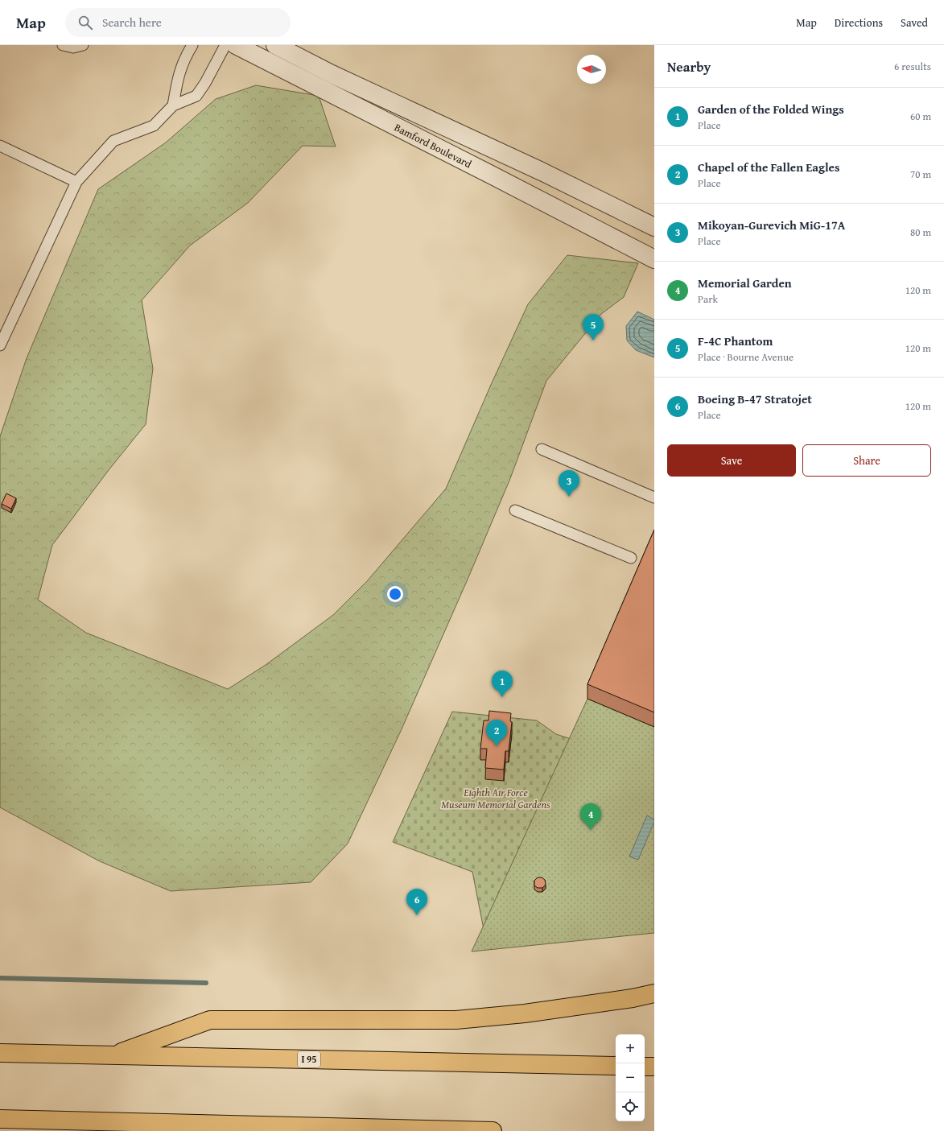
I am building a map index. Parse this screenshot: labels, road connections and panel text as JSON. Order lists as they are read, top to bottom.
{
  "streets": {
    "highway": ["I 95"],
    "street": ["Bamford Boulevard"]
  },
  "parks": ["Eighth Air Force Museum Memorial Gardens"],
  "north": "left",
  "page": {
    "header": "Map",
    "search": "Search here",
    "nav": ["Map", "Directions", "Saved"],
    "heading": ["Nearby", "6 results"],
    "list": [
      {
        "mark": "1",
        "name": "Garden of the Folded Wings",
        "note": "Place",
        "value": "60 m"
      },
      {
        "mark": "2",
        "name": "Chapel of the Fallen Eagles",
        "note": "Place",
        "value": "70 m"
      },
      {
        "mark": "3",
        "name": "Mikoyan-Gurevich MiG-17A",
        "note": "Place",
        "value": "80 m"
      },
      {
        "mark": "4",
        "name": "Memorial Garden",
        "note": "Park",
        "value": "120 m"
      },
      {
        "mark": "5",
        "name": "F-4C Phantom",
        "note": "Place · Bourne Avenue",
        "value": "120 m"
      },
      {
        "mark": "6",
        "name": "Boeing B-47 Stratojet",
        "note": "Place",
        "value": "120 m"
      }
    ],
    "pins": [
      "5",
      "3",
      "1",
      "2",
      "4",
      "6"
    ],
    "buttons": ["Save", "Share"],
    "map_buttons": ["+", "−"]
  }
}
